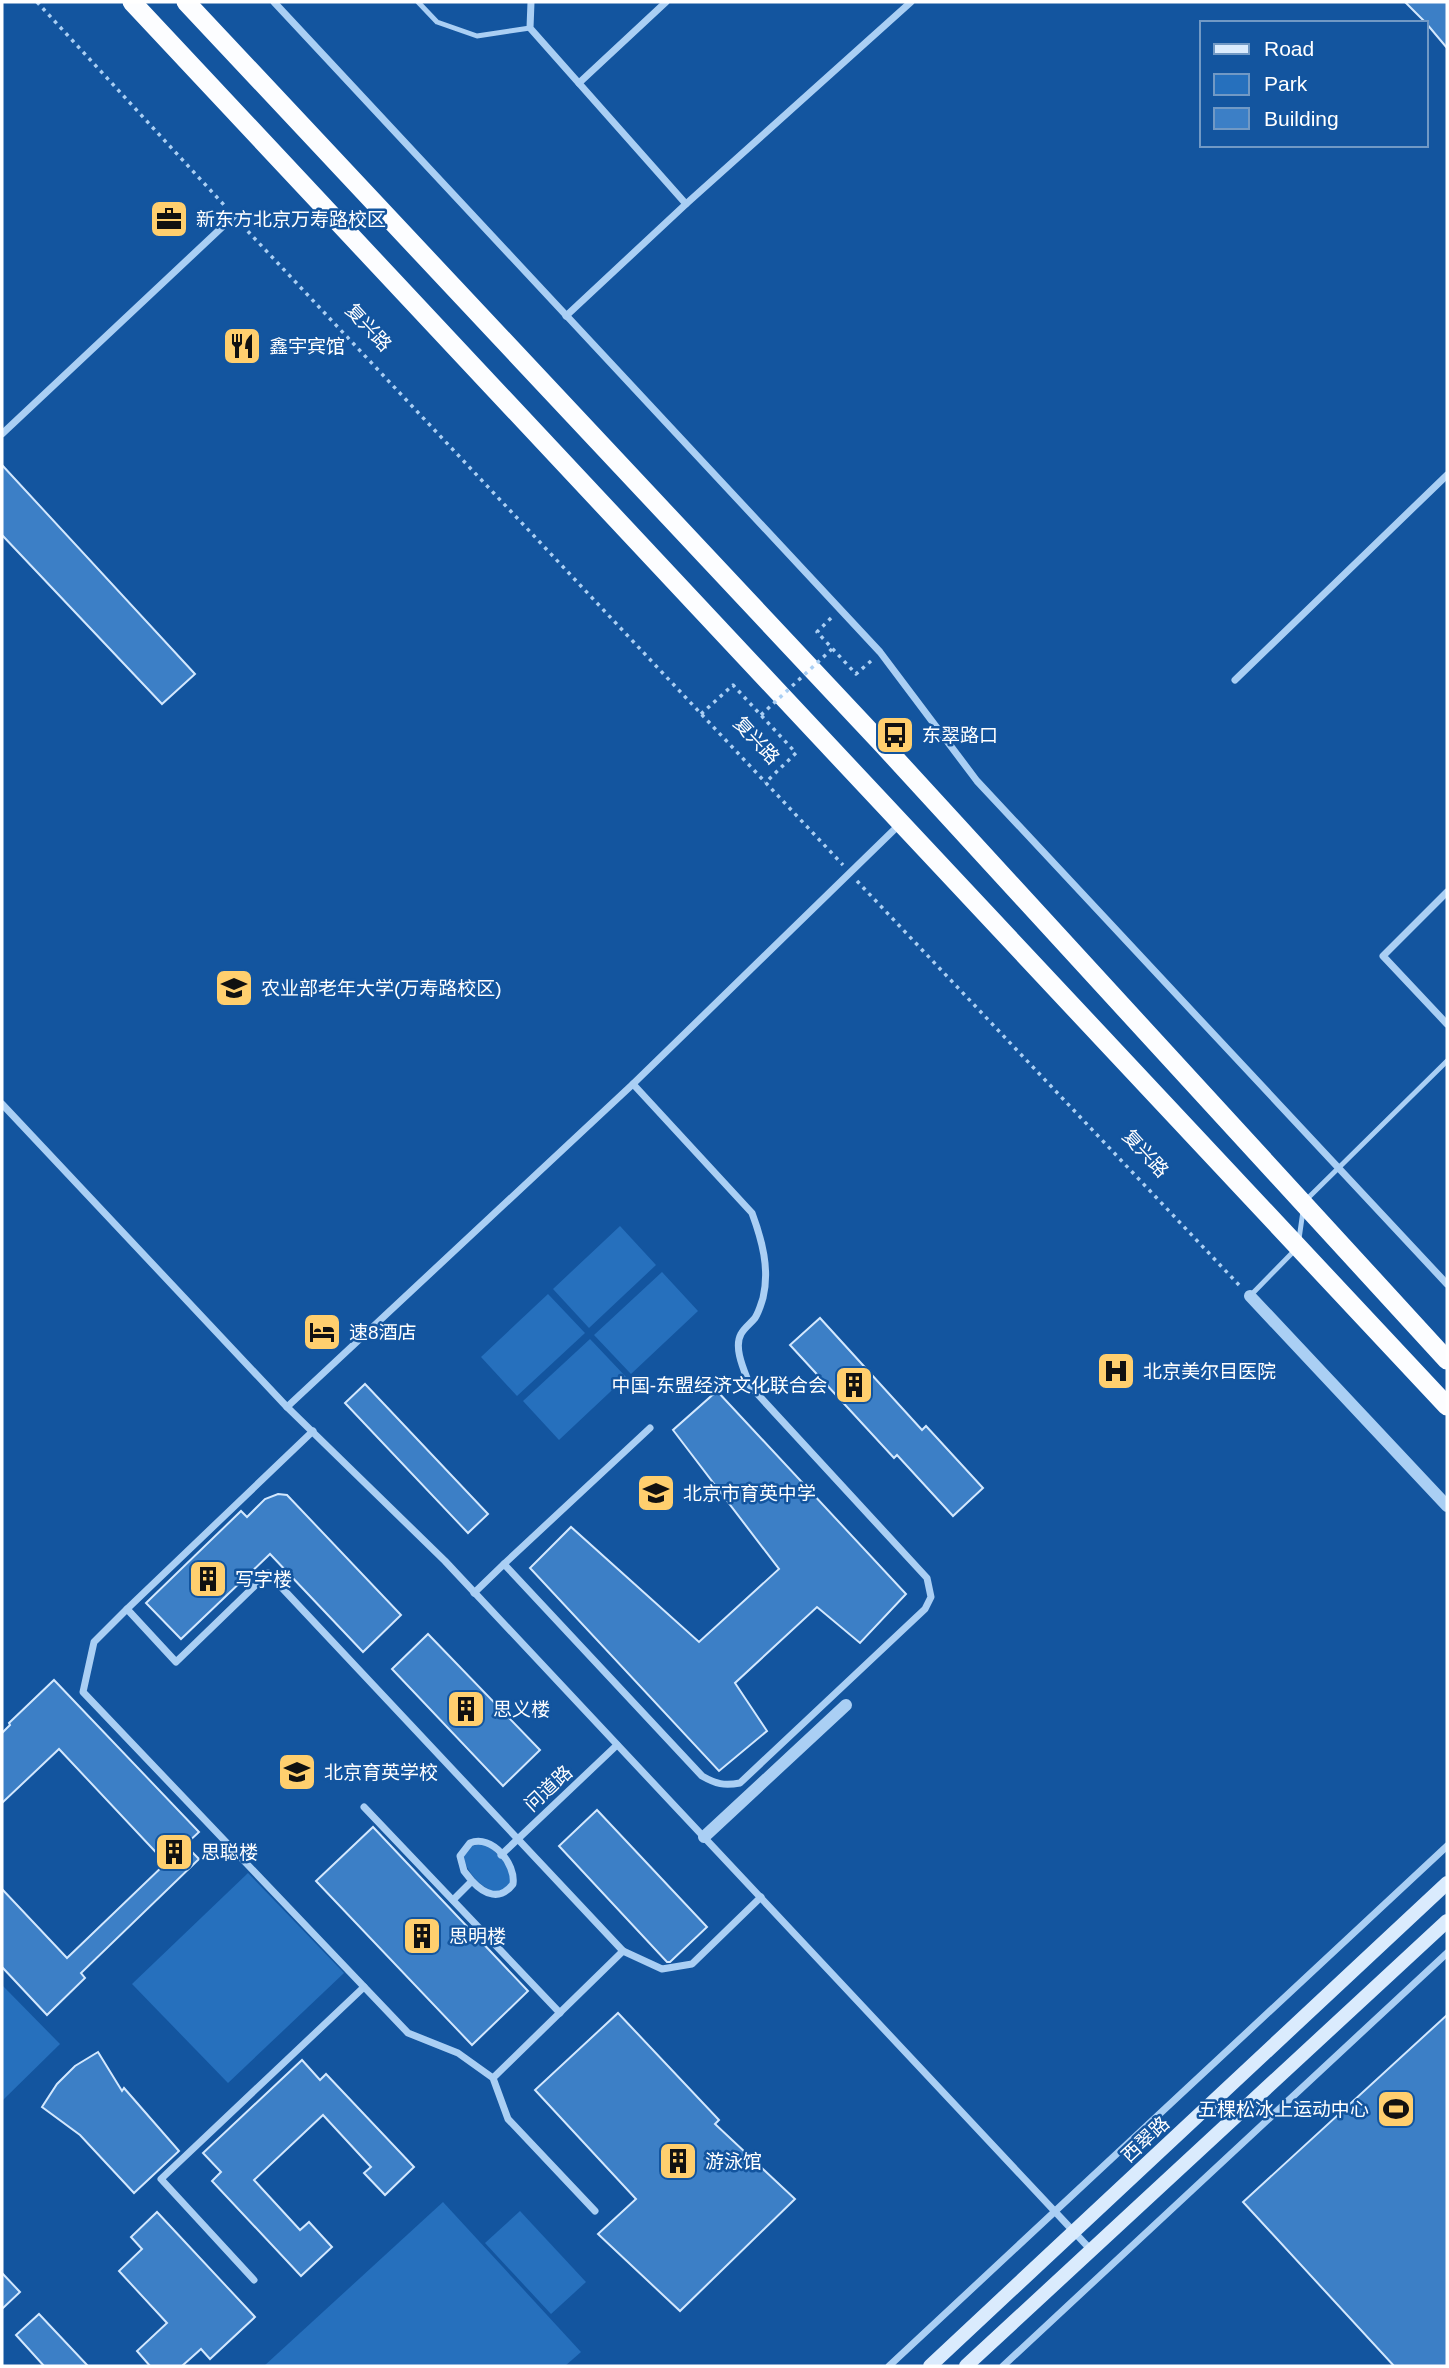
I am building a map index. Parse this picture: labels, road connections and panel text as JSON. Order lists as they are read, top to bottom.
{
  "streets": {
    "main road": ["西翠路"],
    "street": ["问道路"],
    "path": ["复兴路"]
  },
  "places": {
    "office": ["新东方北京万寿路校区"],
    "restaurant": ["鑫宇宾馆"],
    "bus stop": ["东翠路口"],
    "school or university": ["农业部老年大学(万寿路校区)", "北京市育英中学", "北京育英学校"],
    "hotel": ["速8酒店"],
    "hospital": ["北京美尔目医院"],
    "building": [
      "中国-东盟经济文化联合会",
      "写字楼",
      "思义楼",
      "思聪楼",
      "思明楼",
      "游泳馆"
    ],
    "sports": ["五棵松冰上运动中心"]
  },
  "legend": ["Road", "Park", "Building"]
}
